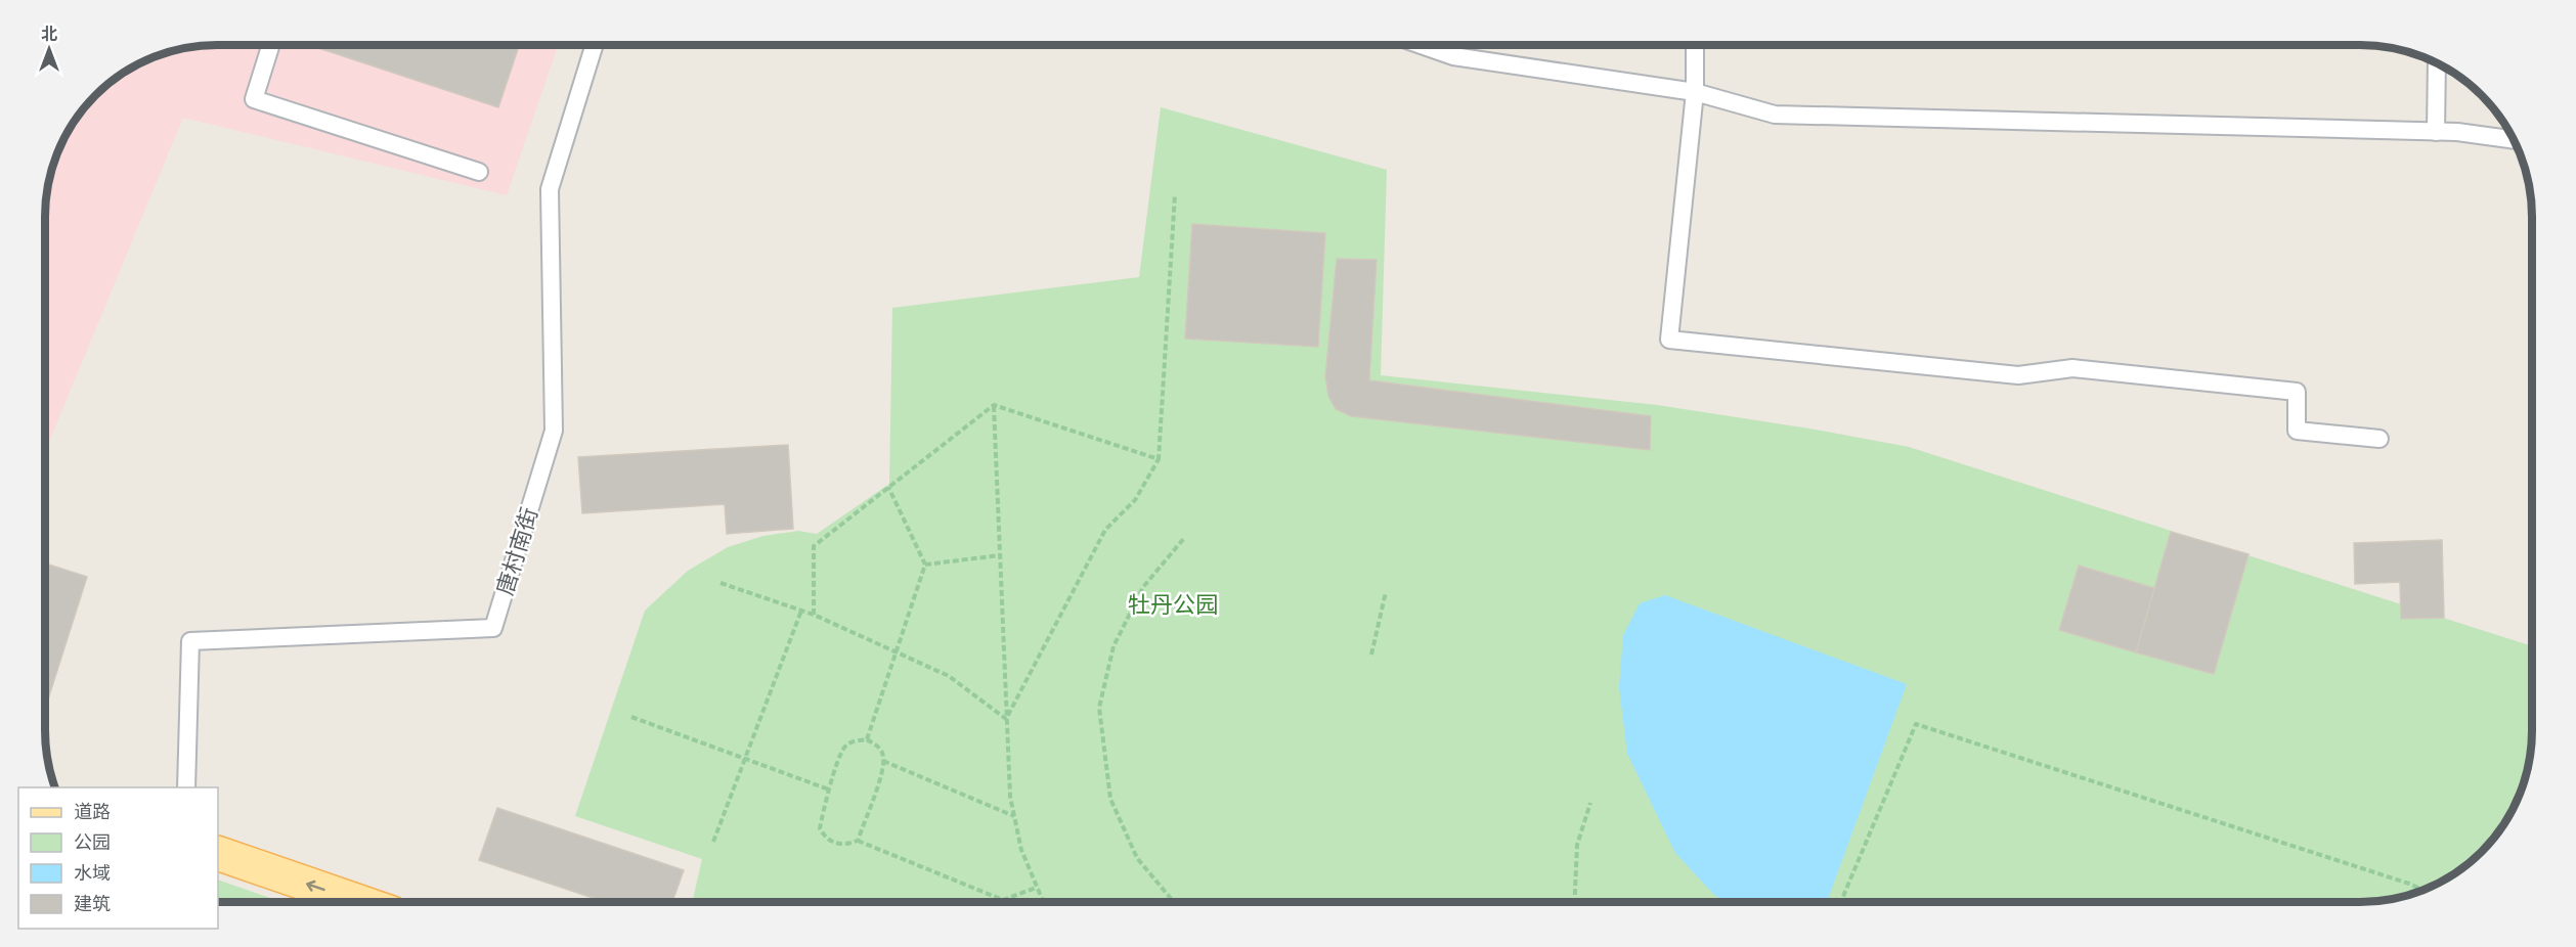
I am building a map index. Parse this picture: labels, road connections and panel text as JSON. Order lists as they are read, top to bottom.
{
  "streets": {
    "lane": ["唐村南街"]
  },
  "parks": ["牡丹公园"],
  "legend": [
    "道路",
    "公园",
    "水域",
    "建筑"
  ],
  "north": "top"
}
